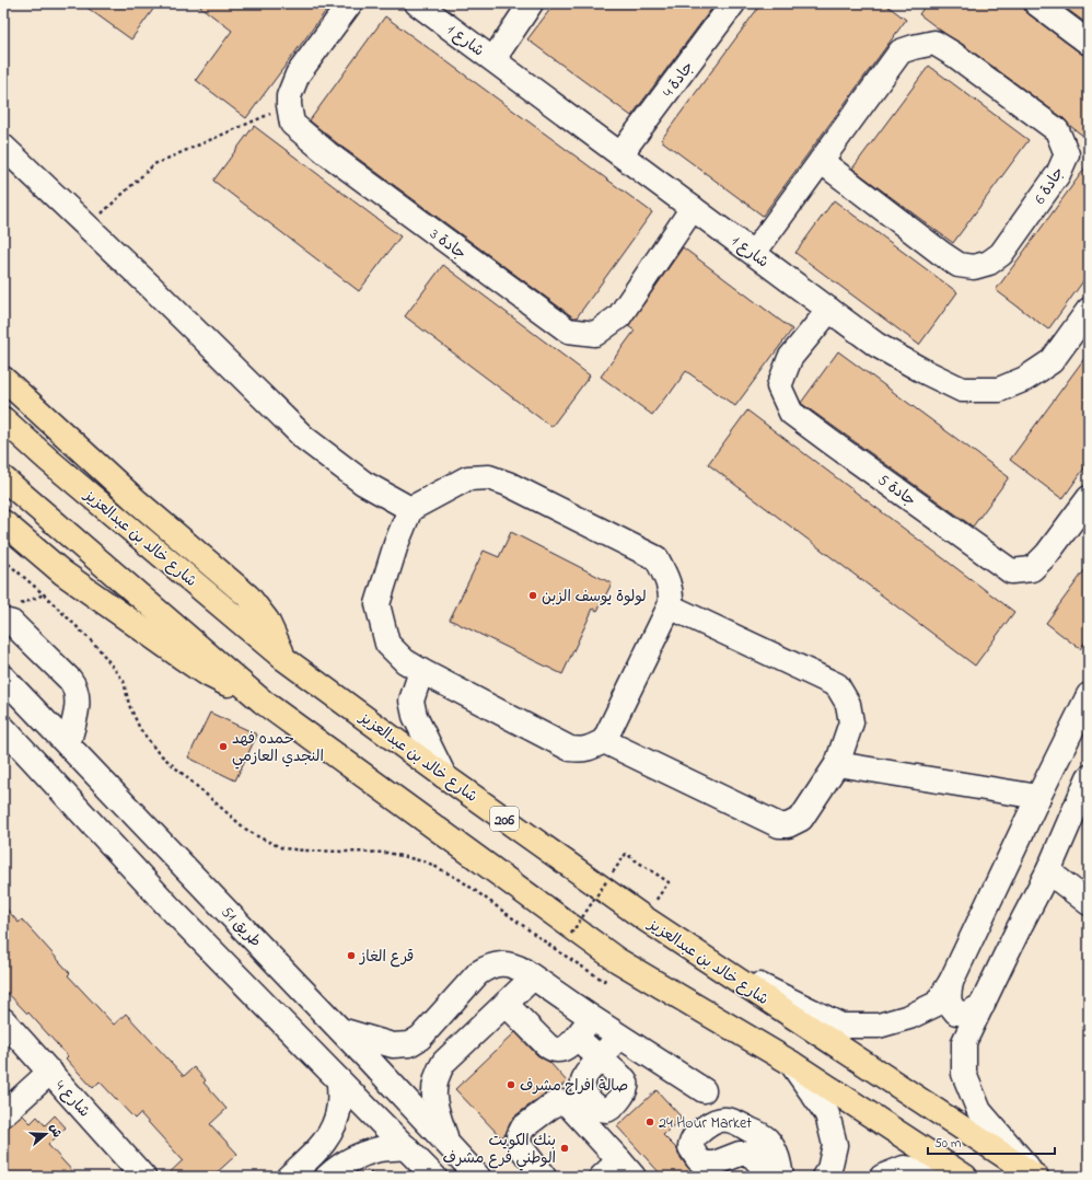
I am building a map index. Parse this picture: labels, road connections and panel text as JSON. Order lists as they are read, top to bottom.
{
  "streets": {
    "main road": ["شارع خالد بن عبدالعزيز", "206"],
    "street": [
      "شارع 1",
      "جادة 4",
      "جادة 6",
      "جادة 3",
      "جادة 5",
      "طريق 51",
      "شارع 4"
    ]
  },
  "crossings": [
    ["شارع 1", "جادة 4"],
    ["شارع 1", "جادة 6"],
    ["شارع 1", "جادة 3"],
    ["شارع 1", "جادة 5"]
  ],
  "places": [
    "لولوة يوسف الزبن",
    "حمده فهد النجدي العازمي",
    "قرع الغاز",
    "صالة افراح مشرف",
    "24 Hour Market",
    "بنك الكويت الوطني فرع مشرف"
  ],
  "scale_bar": "50 m",
  "north": "right"
}
